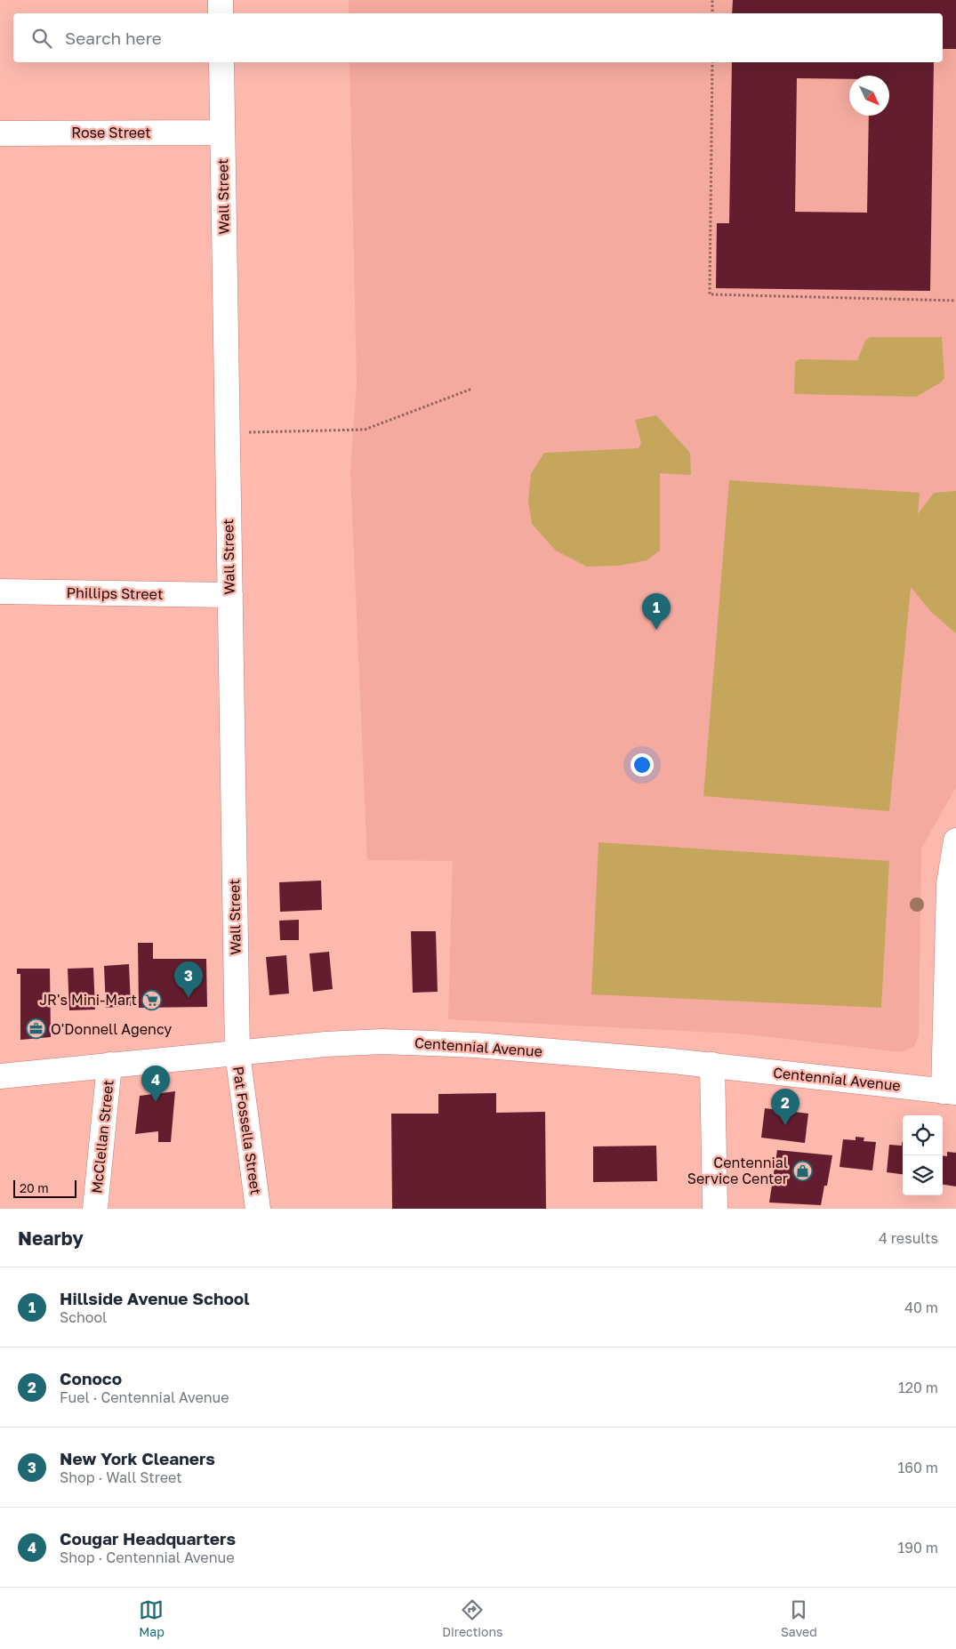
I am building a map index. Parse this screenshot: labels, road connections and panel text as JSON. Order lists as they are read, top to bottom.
{
  "streets": {
    "street": [
      "Rose Street",
      "Wall Street",
      "Phillips Street",
      "Centennial Avenue",
      "Pat Fossella Street",
      "McClellan Street"
    ]
  },
  "crossings": [
    ["Rose Street", "Wall Street"],
    ["Wall Street", "Phillips Street"],
    ["Wall Street", "Centennial Avenue"],
    ["Wall Street", "Pat Fossella Street"],
    ["Centennial Avenue", "Pat Fossella Street"],
    ["Centennial Avenue", "McClellan Street"]
  ],
  "places": {
    "supermarket": ["JR's Mini-Mart"],
    "office": ["O'Donnell Agency"],
    "shop": ["Centennial Service Center"]
  },
  "scale_bar": "20 m",
  "north": "bottom right",
  "page": {
    "search": "Search here",
    "pins": [
      "1",
      "3",
      "4",
      "2"
    ],
    "scale": "20 m",
    "heading": ["Nearby", "4 results"],
    "list": [
      {
        "mark": "1",
        "name": "Hillside Avenue School",
        "note": "School",
        "value": "40 m"
      },
      {
        "mark": "2",
        "name": "Conoco",
        "note": "Fuel · Centennial Avenue",
        "value": "120 m"
      },
      {
        "mark": "3",
        "name": "New York Cleaners",
        "note": "Shop · Wall Street",
        "value": "160 m"
      },
      {
        "mark": "4",
        "name": "Cougar Headquarters",
        "note": "Shop · Centennial Avenue",
        "value": "190 m"
      }
    ],
    "nav": ["Map", "Directions", "Saved"]
  }
}
